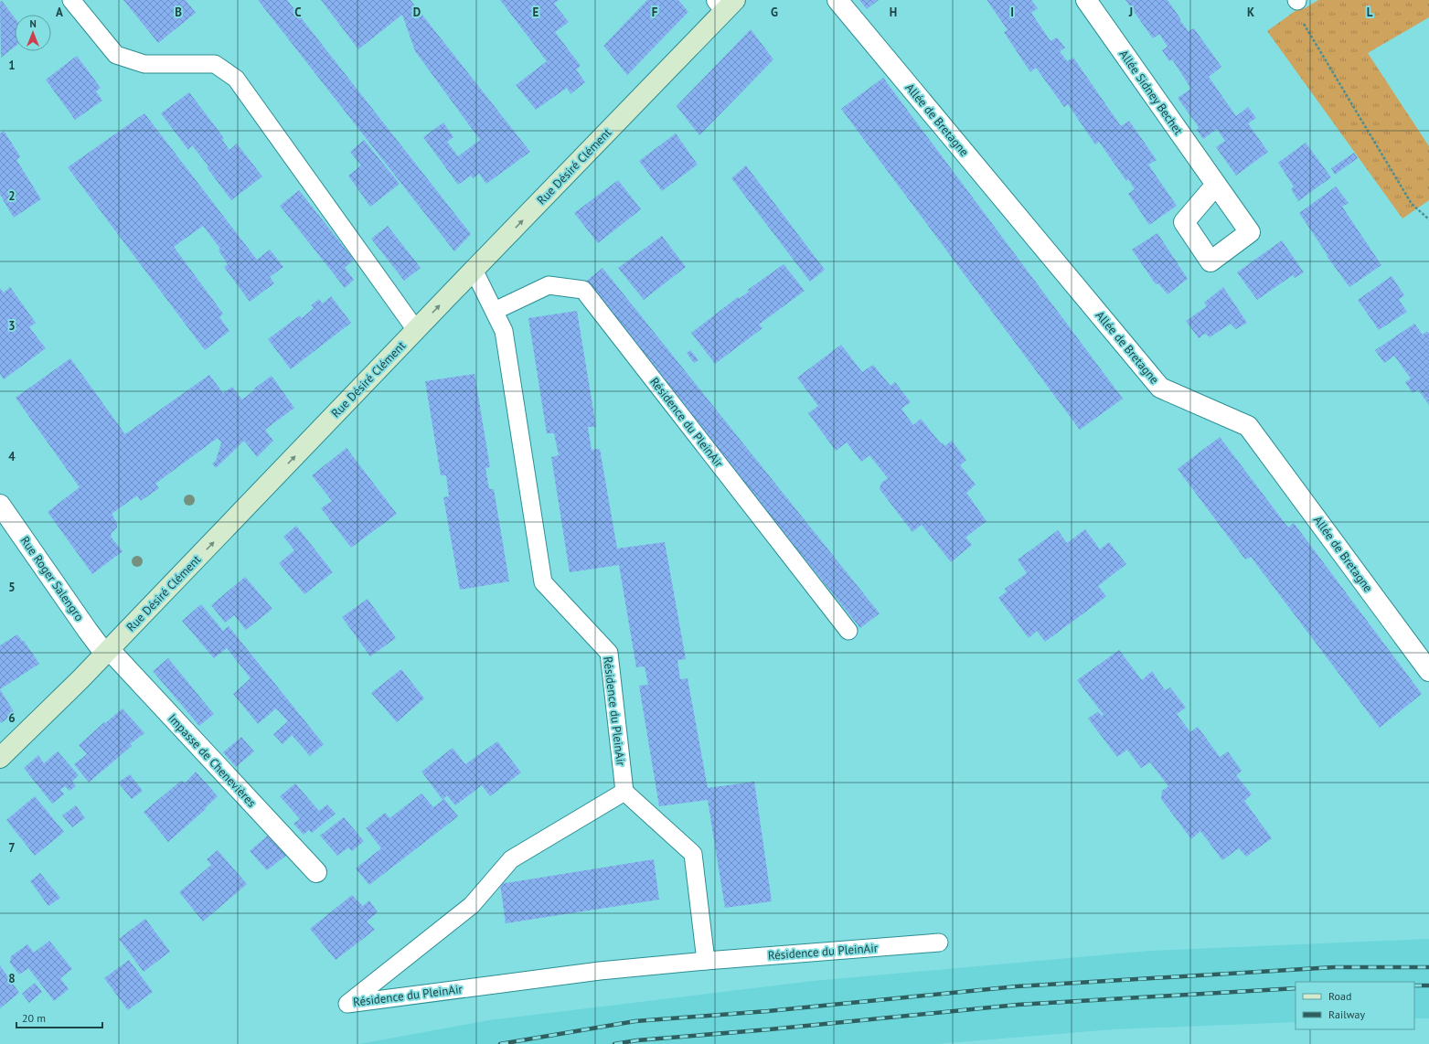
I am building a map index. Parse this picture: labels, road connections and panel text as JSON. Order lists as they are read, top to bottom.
{
  "streets": {
    "main road": ["Rue Désiré Clément"],
    "street": [
      "Allée Sidney Bechet",
      "Allée de Bretagne",
      "Rue Roger Salengro",
      "Impasse de Chenevières"
    ],
    "lane": ["Résidence du PleinAir"]
  },
  "crossings": [
    ["Rue Désiré Clément", "Résidence du PleinAir"],
    ["Rue Désiré Clément", "Rue Roger Salengro"],
    ["Rue Désiré Clément", "Impasse de Chenevières"],
    ["Rue Roger Salengro", "Impasse de Chenevières"]
  ],
  "one_way": ["Rue Désiré Clément"],
  "legend": ["Road", "Railway"],
  "scale_bar": "20 m",
  "north": "top",
  "grid": {
    "columns": [
      "A",
      "B",
      "C",
      "D",
      "E",
      "F",
      "G",
      "H",
      "I",
      "J",
      "K",
      "L"
    ],
    "rows": [
      "1",
      "2",
      "3",
      "4",
      "5",
      "6",
      "7",
      "8"
    ]
  }
}
